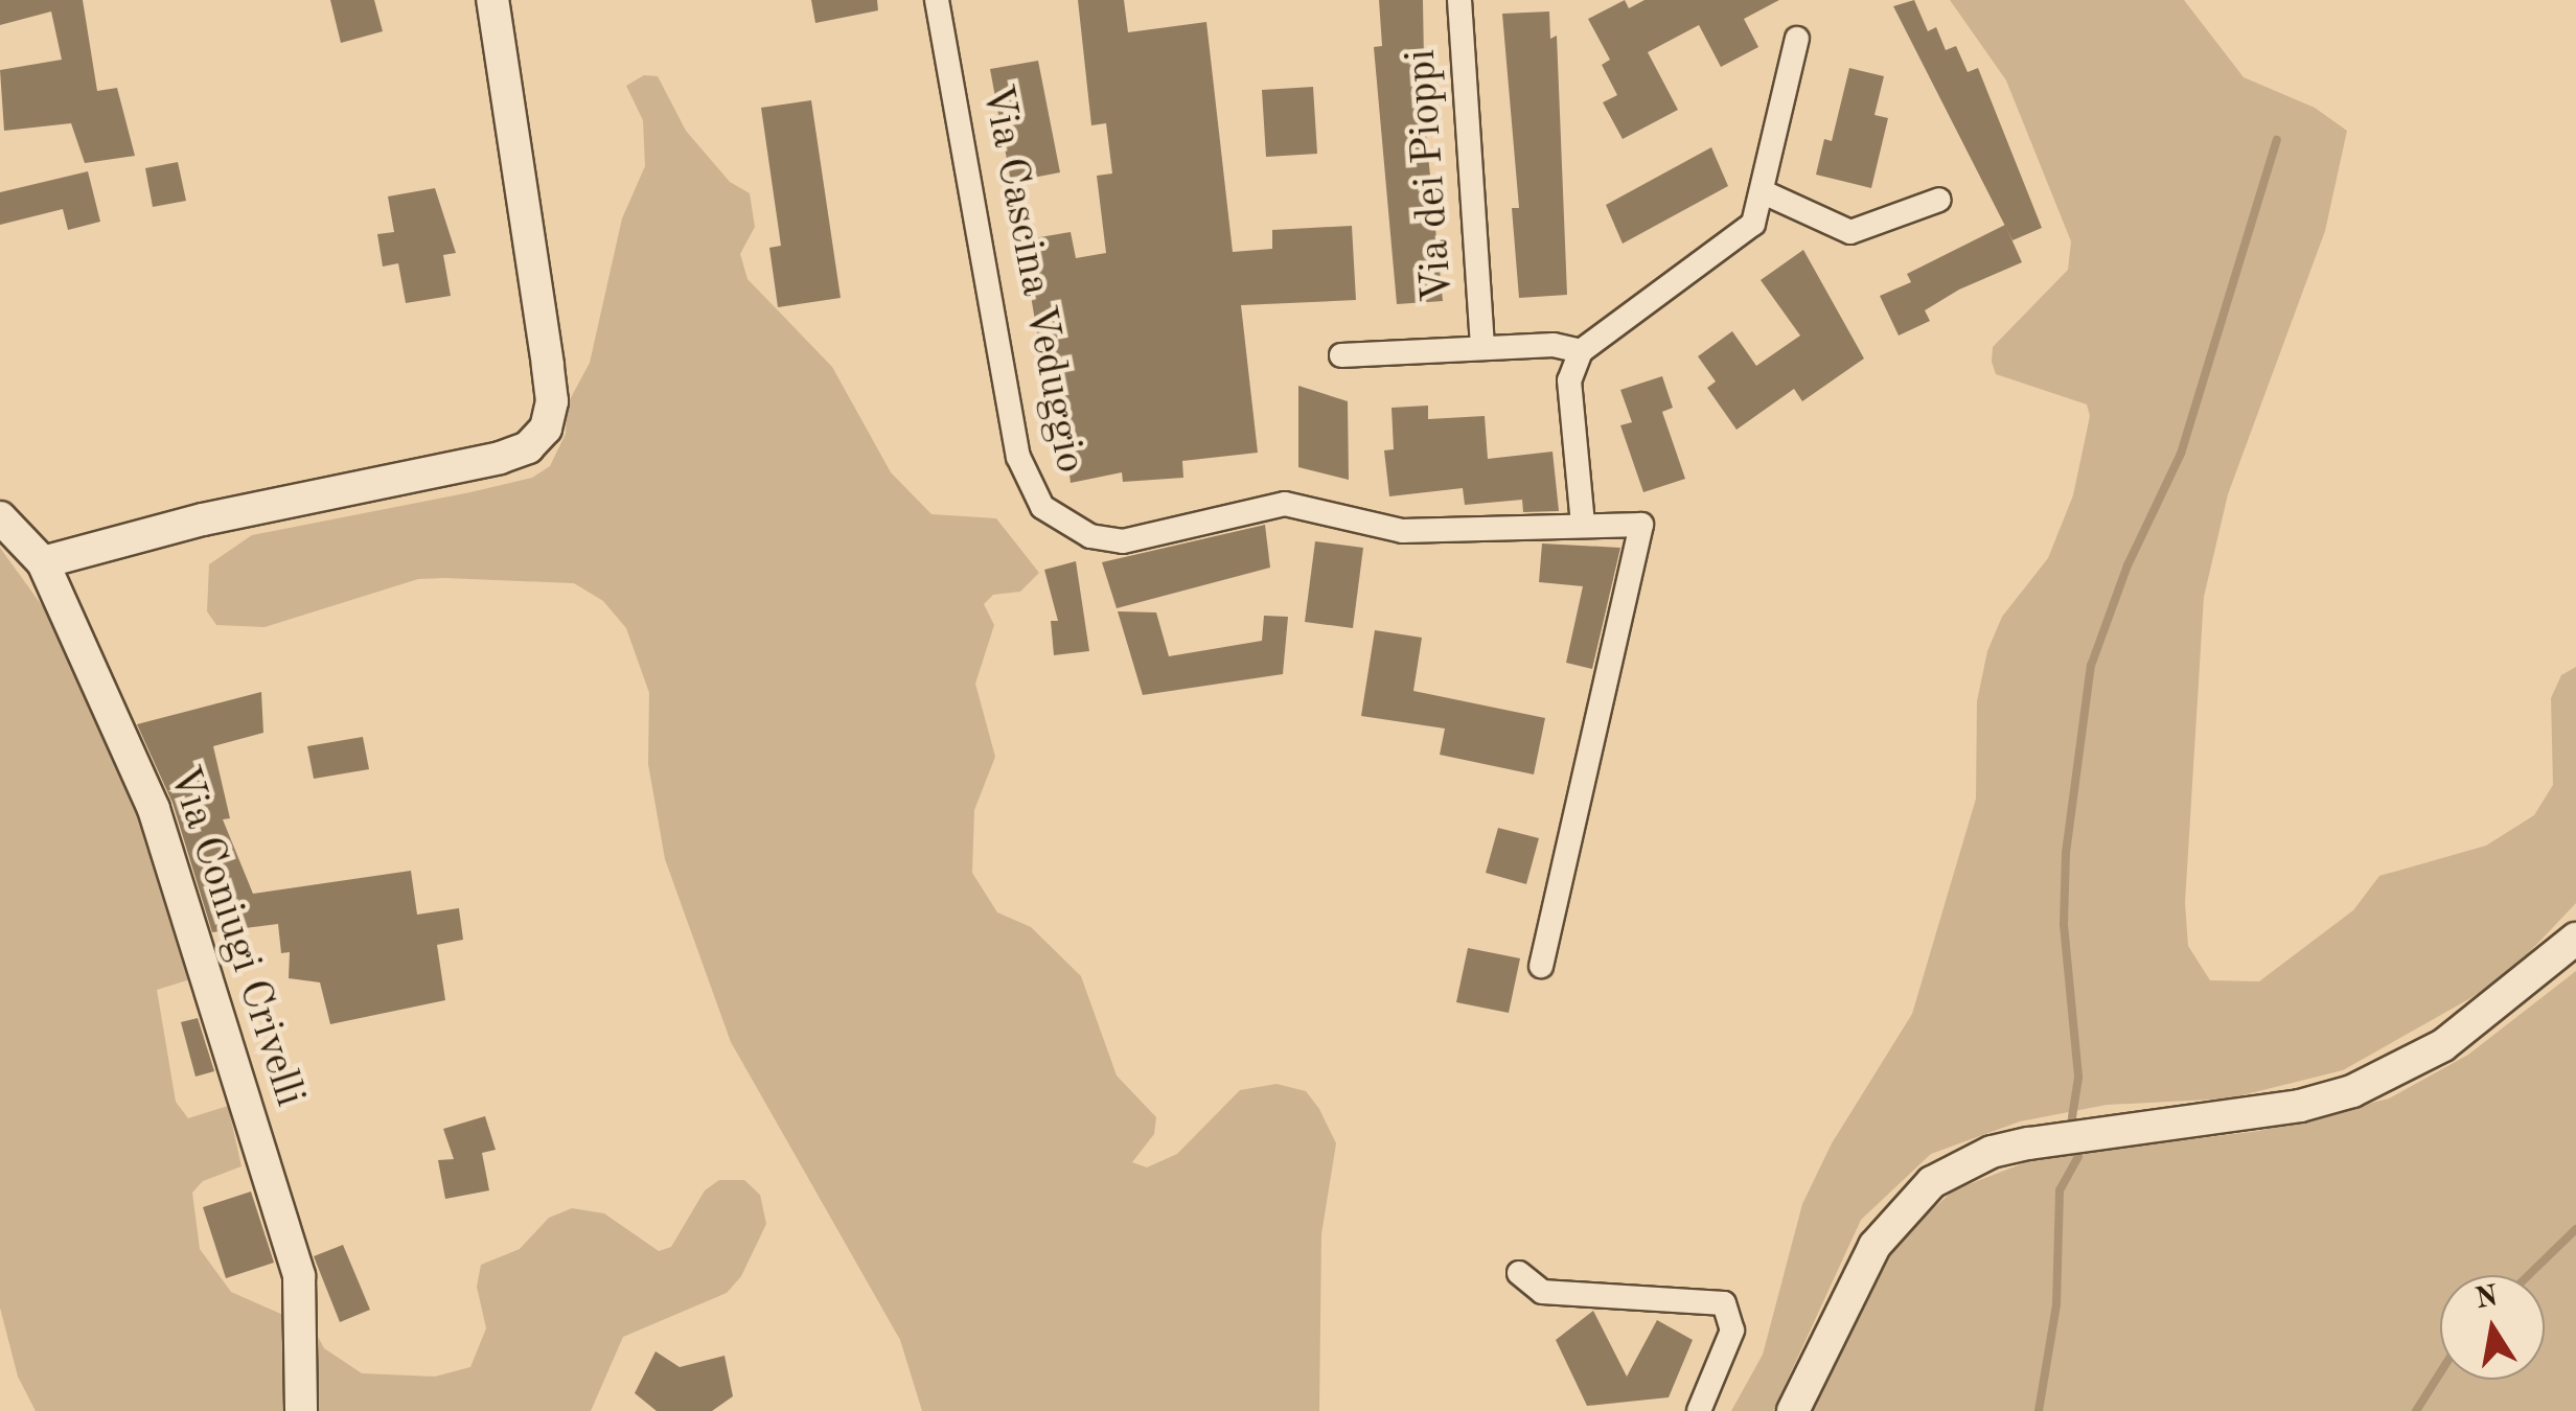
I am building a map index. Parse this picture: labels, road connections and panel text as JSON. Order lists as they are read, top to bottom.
{
  "streets": {
    "street": ["Via dei Pioppi", "Via Cascina Veduggio", "Via Coniugi Crivelli"]
  },
  "north": "top"
}
